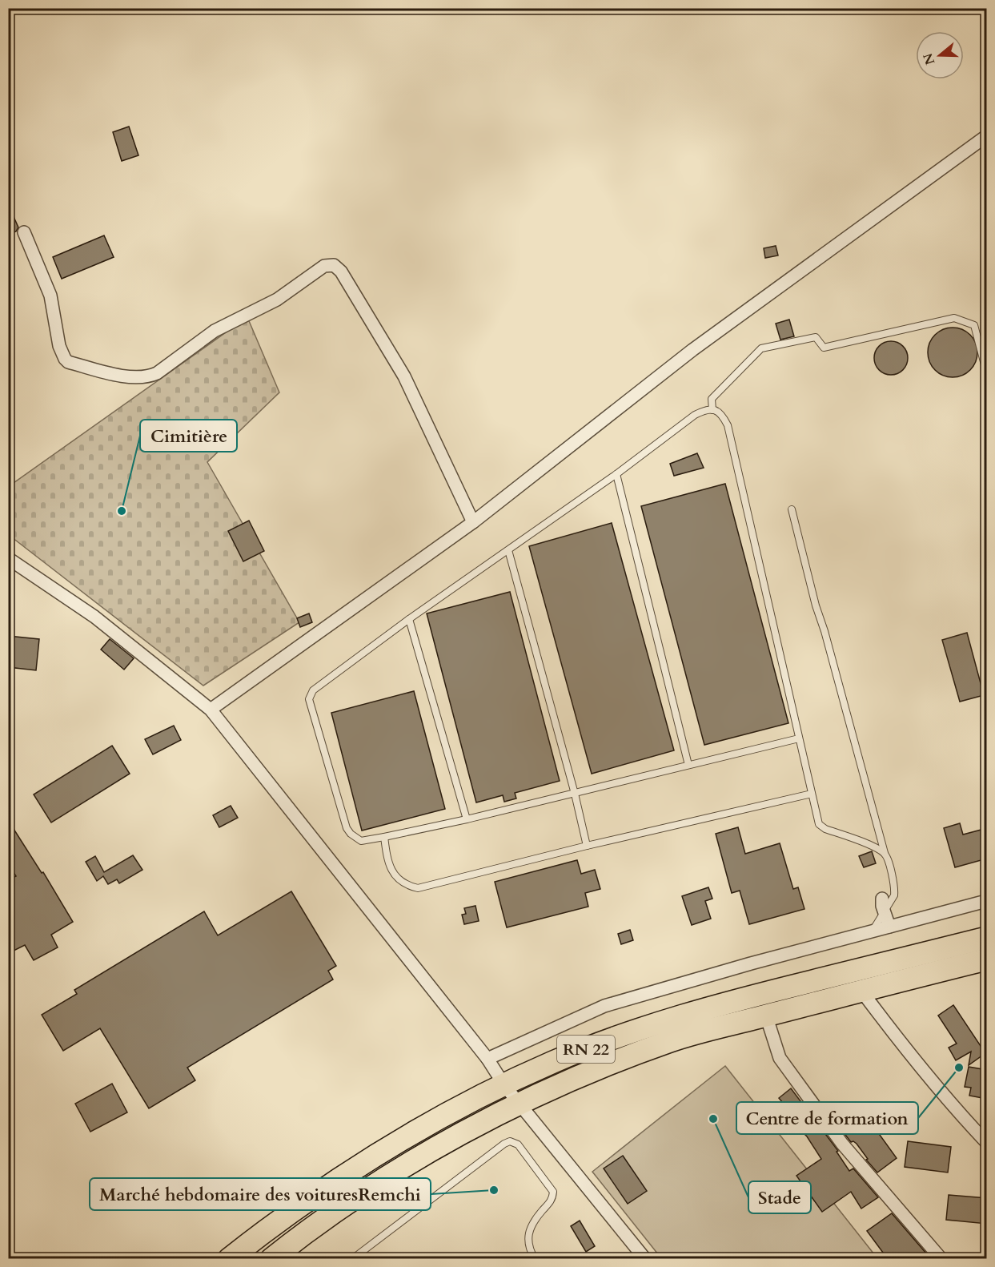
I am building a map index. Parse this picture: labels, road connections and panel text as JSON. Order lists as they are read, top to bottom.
{
  "streets": {
    "highway": ["RN 22"]
  },
  "places": [
    "Cimitière",
    "Centre de formation",
    "Stade",
    "Marché hebdomaire des voituresRemchi"
  ],
  "north": "left"
}
